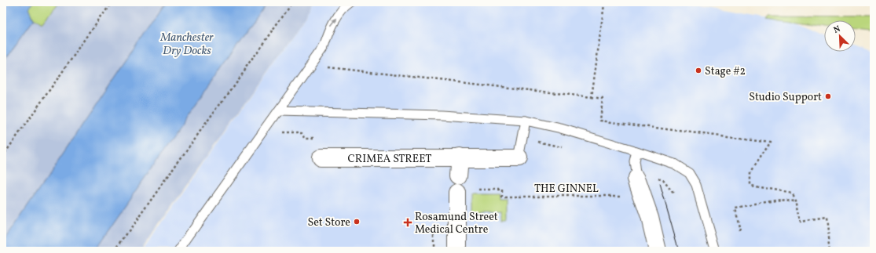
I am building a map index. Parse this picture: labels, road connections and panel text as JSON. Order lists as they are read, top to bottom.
{
  "streets": {
    "street": ["CRIMEA STREET"],
    "path": ["THE GINNEL"]
  },
  "water": ["Manchester Dry Docks"],
  "places": {
    "other": ["Stage #2", "Studio Support", "Set Store"],
    "health": ["Rosamund Street Medical Centre"]
  },
  "north": "top left"
}
